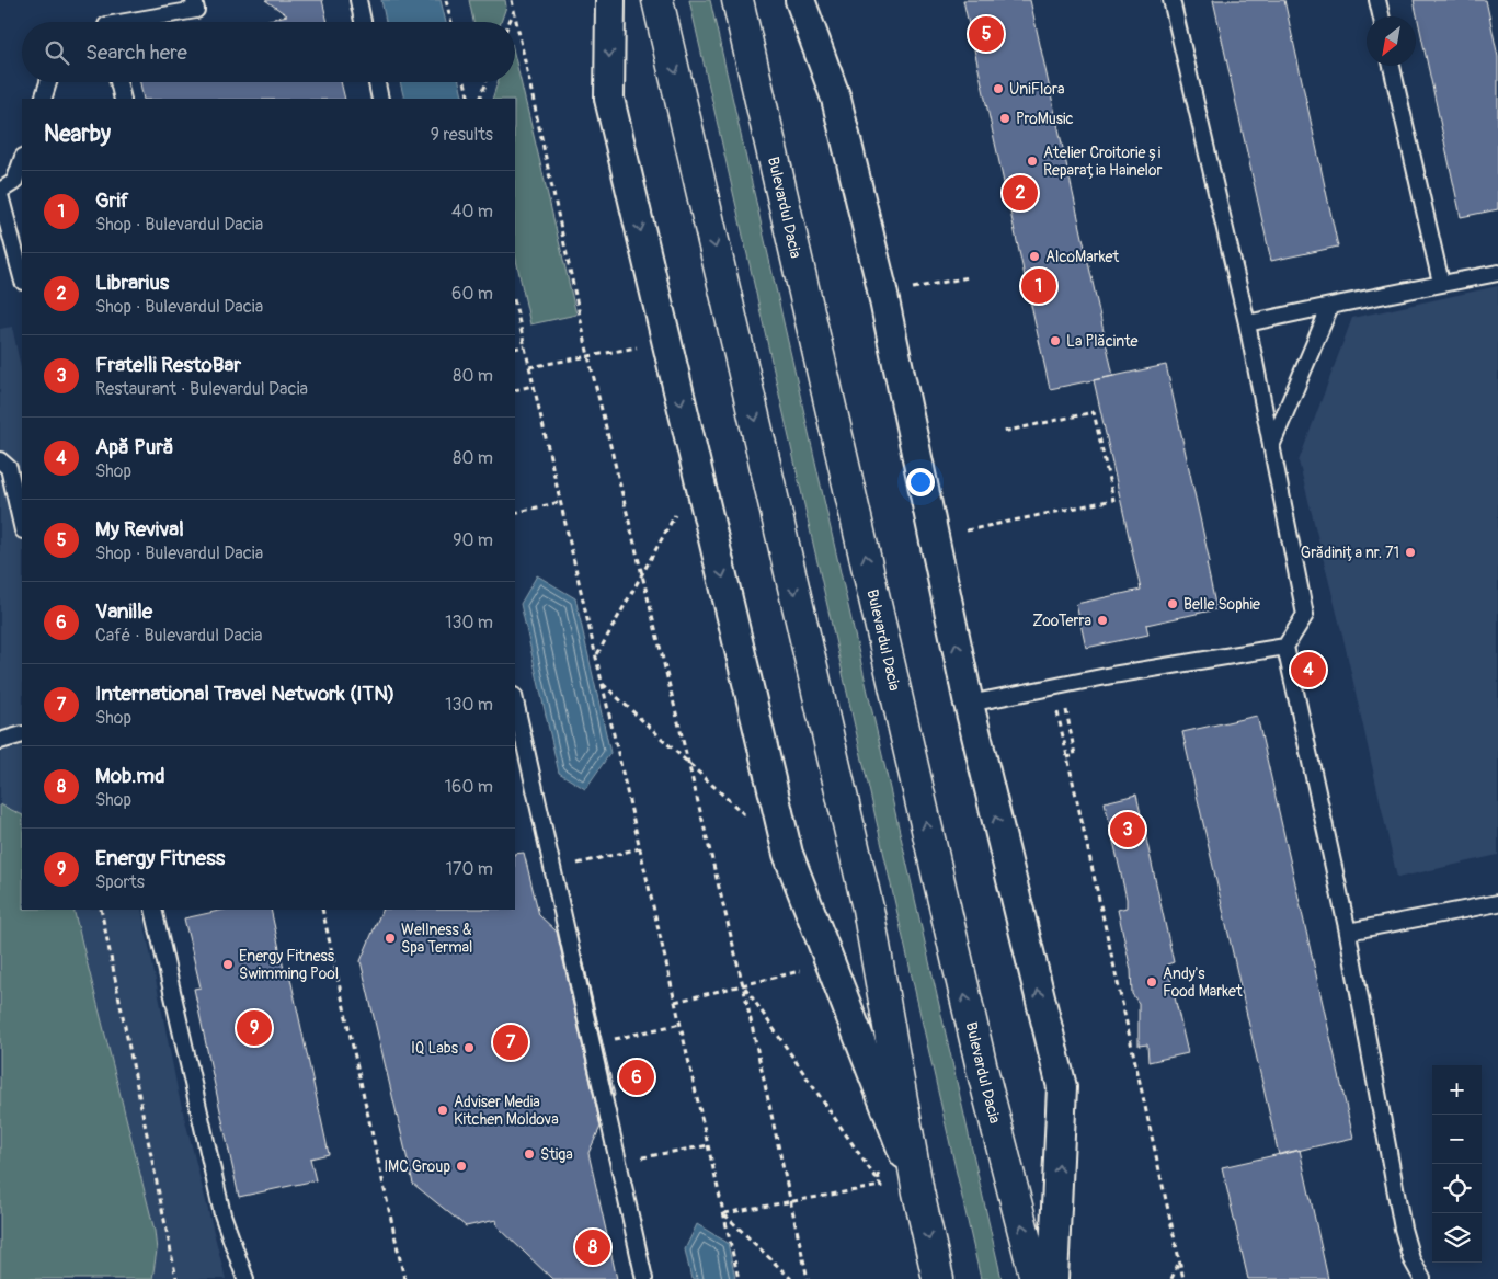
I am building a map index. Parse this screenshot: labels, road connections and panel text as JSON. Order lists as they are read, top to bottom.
{
  "streets": {
    "main road": ["Bulevardul Dacia"]
  },
  "places": [
    "UniFlora",
    "ProMusic",
    "Atelier Croitorie și Reparația Hainelor",
    "AlcoMarket",
    "La Plăcinte",
    "Grădinița nr. 71",
    "Belle Sophie",
    "ZooTerra",
    "Wellness & Spa Termal",
    "Energy Fitness Swimming Pool",
    "Andy's Food Market",
    "IQ Labs",
    "Adviser Media Kitchen Moldova",
    "Stiga",
    "IMC Group"
  ],
  "north": "bottom left",
  "page": {
    "pins": [
      "5",
      "2",
      "1",
      "4",
      "3",
      "9",
      "7",
      "6",
      "8"
    ],
    "search": "Search here",
    "heading": ["Nearby", "9 results"],
    "list": [
      {
        "mark": "1",
        "name": "Grif",
        "note": "Shop · Bulevardul Dacia",
        "value": "40 m"
      },
      {
        "mark": "2",
        "name": "Librarius",
        "note": "Shop · Bulevardul Dacia",
        "value": "60 m"
      },
      {
        "mark": "3",
        "name": "Fratelli RestoBar",
        "note": "Restaurant · Bulevardul Dacia",
        "value": "80 m"
      },
      {
        "mark": "4",
        "name": "Apă Pură",
        "note": "Shop",
        "value": "80 m"
      },
      {
        "mark": "5",
        "name": "My Revival",
        "note": "Shop · Bulevardul Dacia",
        "value": "90 m"
      },
      {
        "mark": "6",
        "name": "Vanille",
        "note": "Café · Bulevardul Dacia",
        "value": "130 m"
      },
      {
        "mark": "7",
        "name": "International Travel Network (ITN)",
        "note": "Shop",
        "value": "130 m"
      },
      {
        "mark": "8",
        "name": "Mob.md",
        "note": "Shop",
        "value": "160 m"
      },
      {
        "mark": "9",
        "name": "Energy Fitness",
        "note": "Sports",
        "value": "170 m"
      }
    ],
    "map_buttons": ["+", "−"]
  }
}
